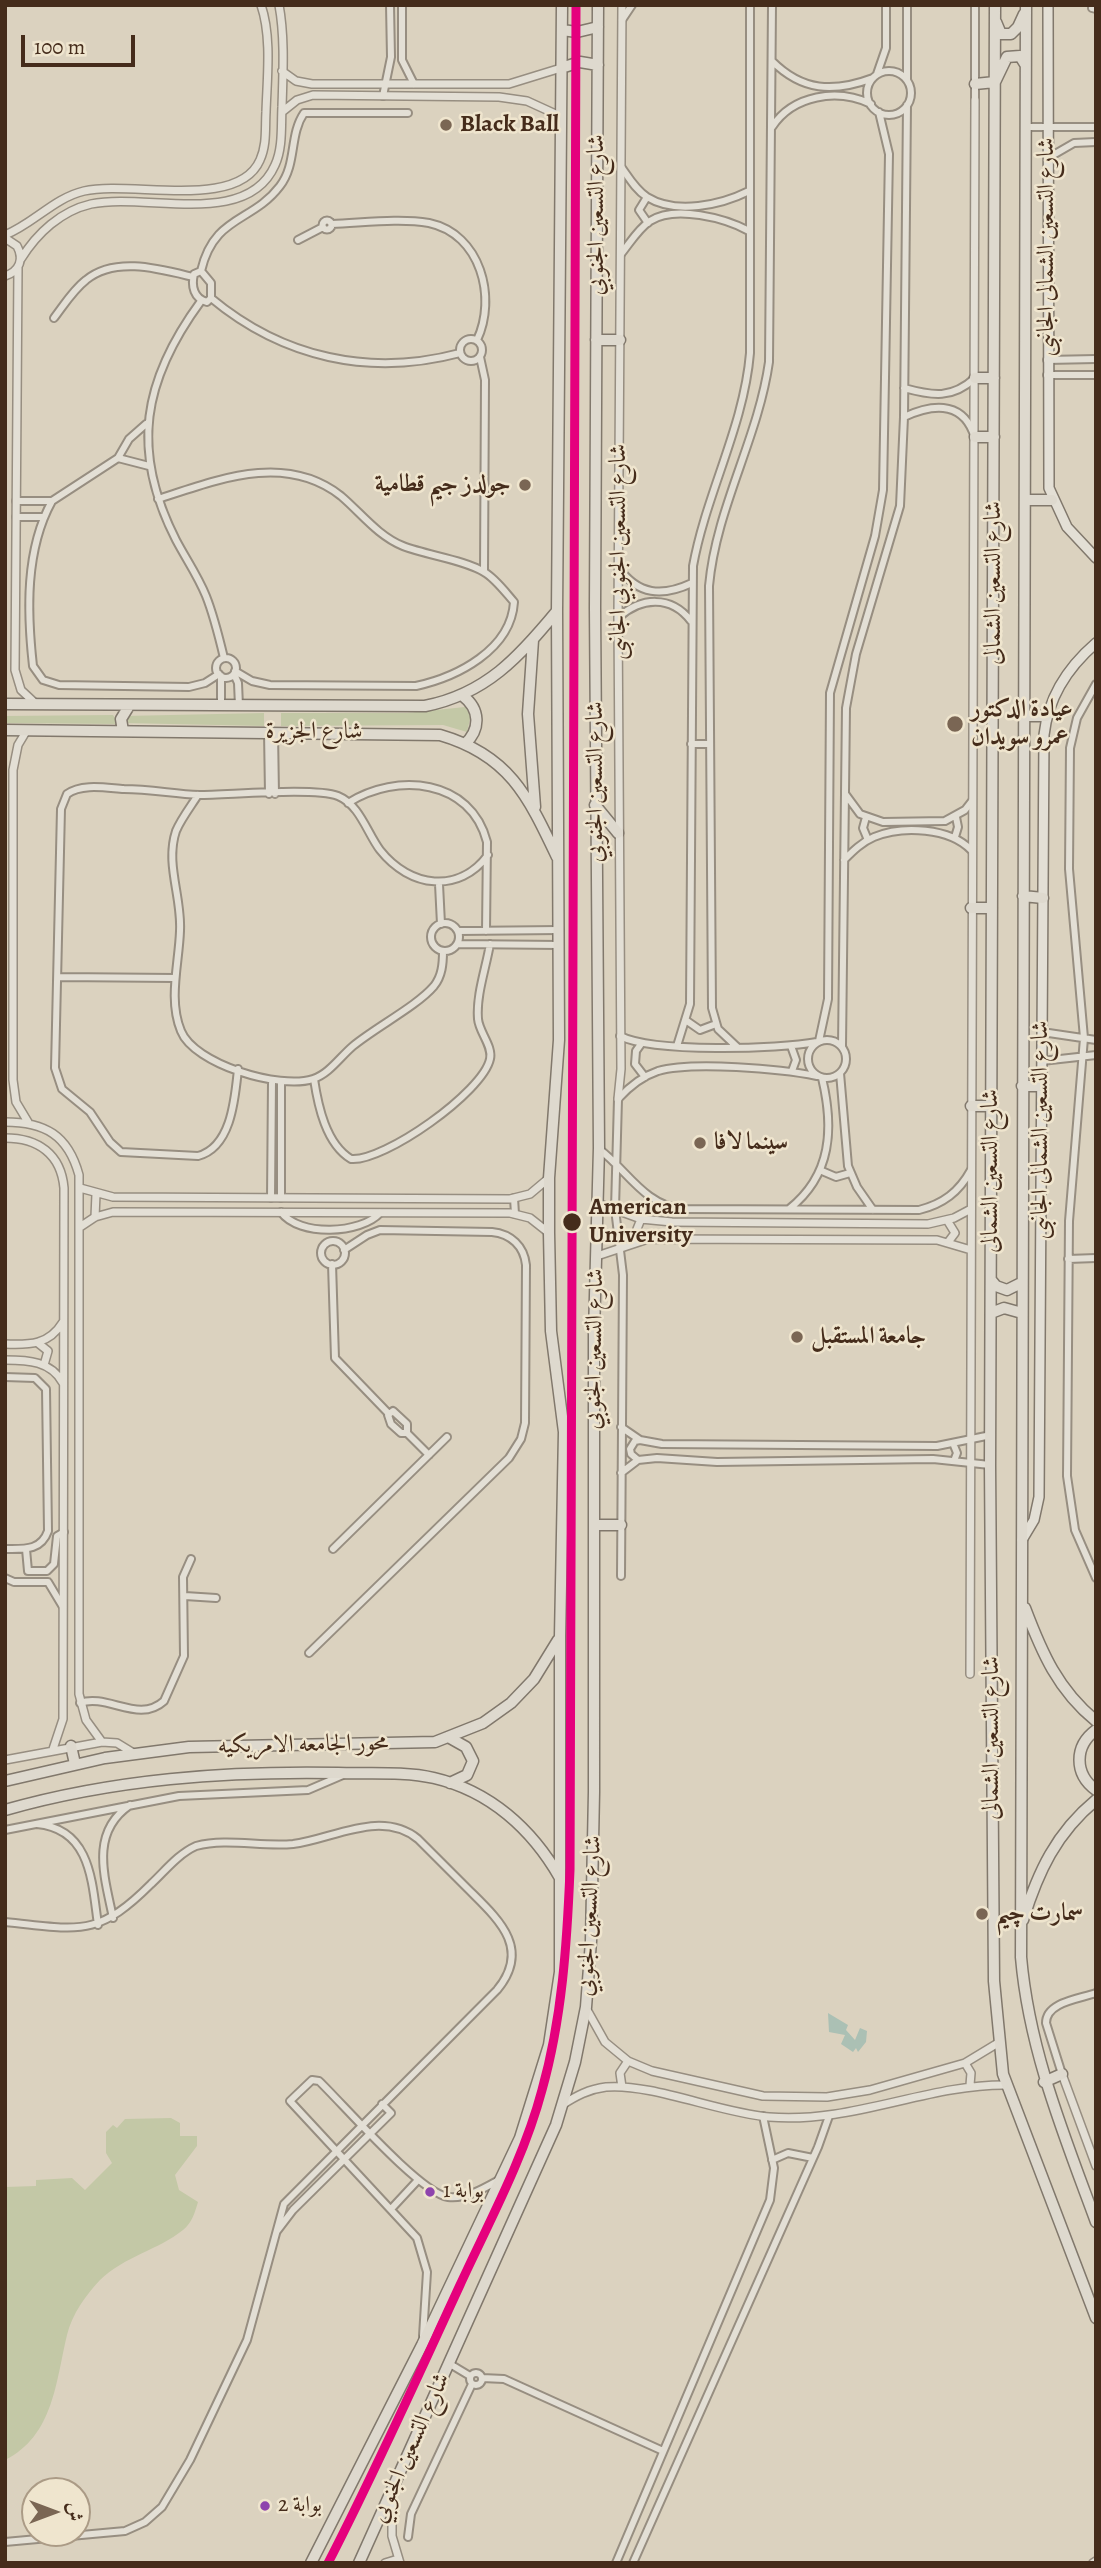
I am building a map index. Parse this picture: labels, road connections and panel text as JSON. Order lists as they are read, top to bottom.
{
  "streets": {
    "main road": [
      "شارع التسعين الجنوبي",
      "شارع التسعين الشمالى الجانبى",
      "شارع التسعين الشمالى",
      "شارع الجزيرة",
      "محور الجامعه الامريكيه"
    ],
    "street": ["شارع التسعين الجنوبي الجانبى"]
  },
  "crossings": [
    ["شارع التسعين الجنوبي", "شارع الجزيرة"],
    ["شارع التسعين الجنوبي", "محور الجامعه الامريكيه"],
    ["شارع التسعين الشمالى الجانبى", "شارع التسعين الشمالى"]
  ],
  "places": [
    "Black Ball",
    "جولدز جيم قطامية",
    "عيادة الدكتور عمرو سويدان",
    "سينما لافا",
    "American University",
    "جامعة المستقبل",
    "سمارت چيم",
    "بوابة 1",
    "بوابة 2"
  ],
  "scale_bar": "100 m",
  "north": "right"
}
